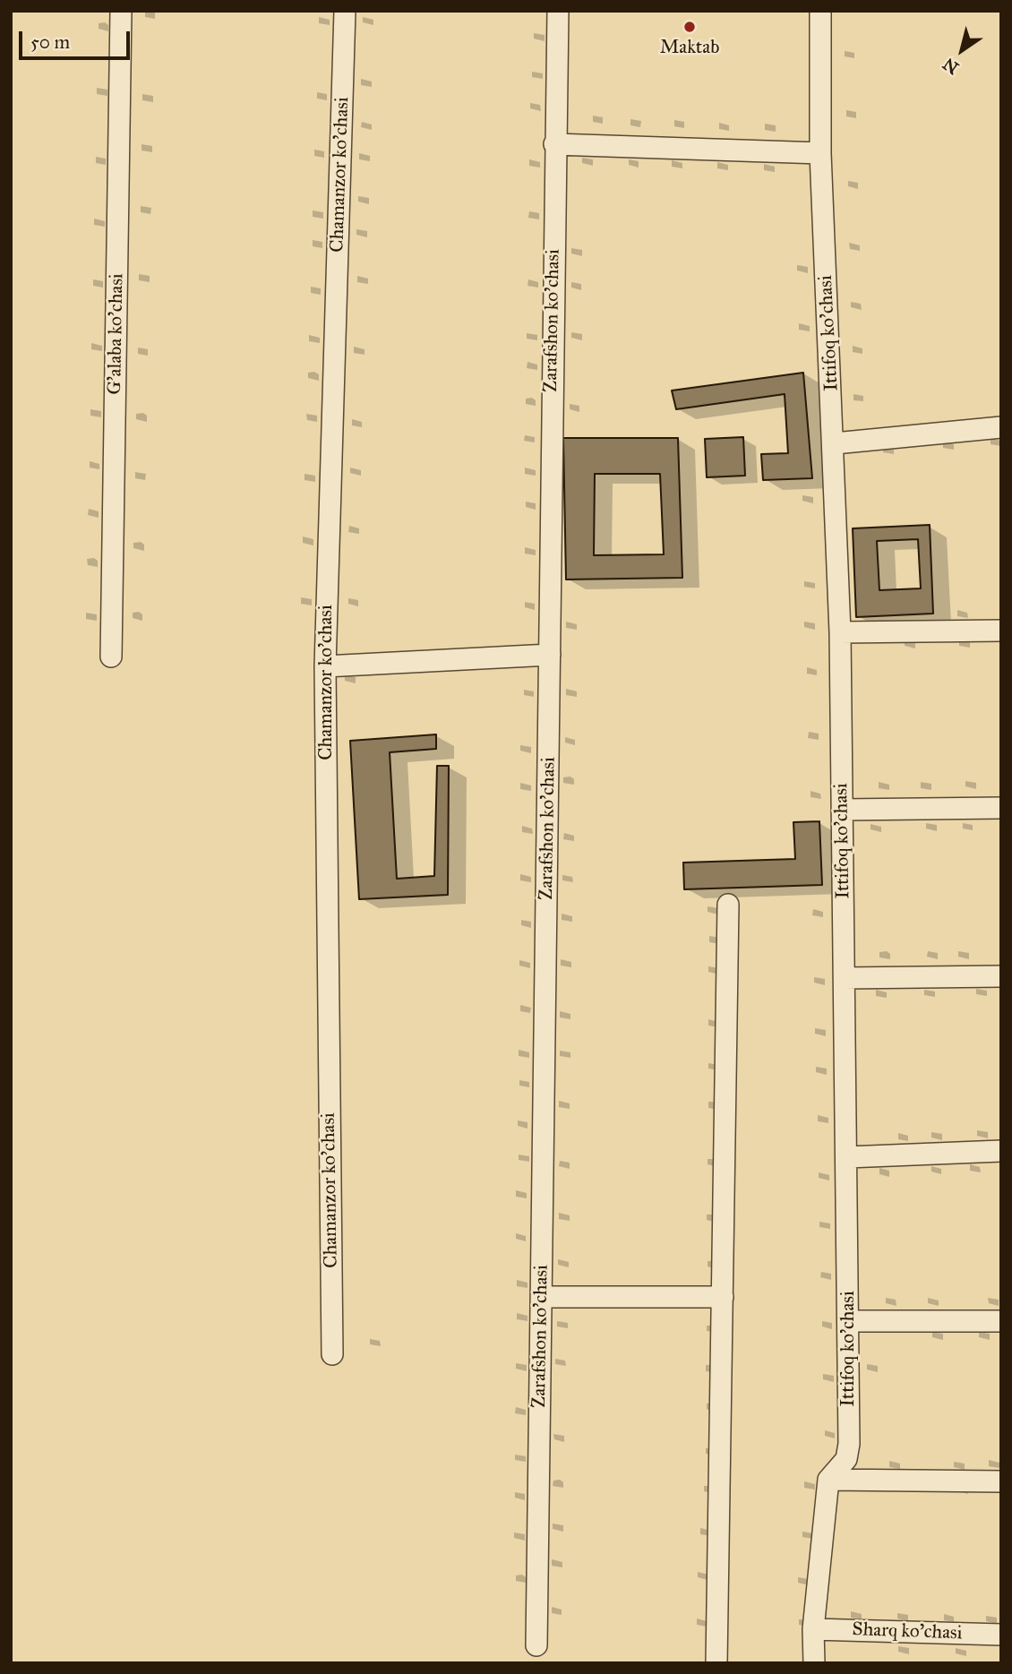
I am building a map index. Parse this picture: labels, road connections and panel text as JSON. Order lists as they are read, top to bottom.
{
  "streets": {
    "street": [
      "Chamanzor ko'chasi",
      "Zarafshon ko'chasi",
      "Ittifoq ko'chasi",
      "G'alaba ko'chasi",
      "Sharq ko'chasi"
    ]
  },
  "places": ["Maktab"],
  "scale_bar": "50 m",
  "north": "bottom left"
}
